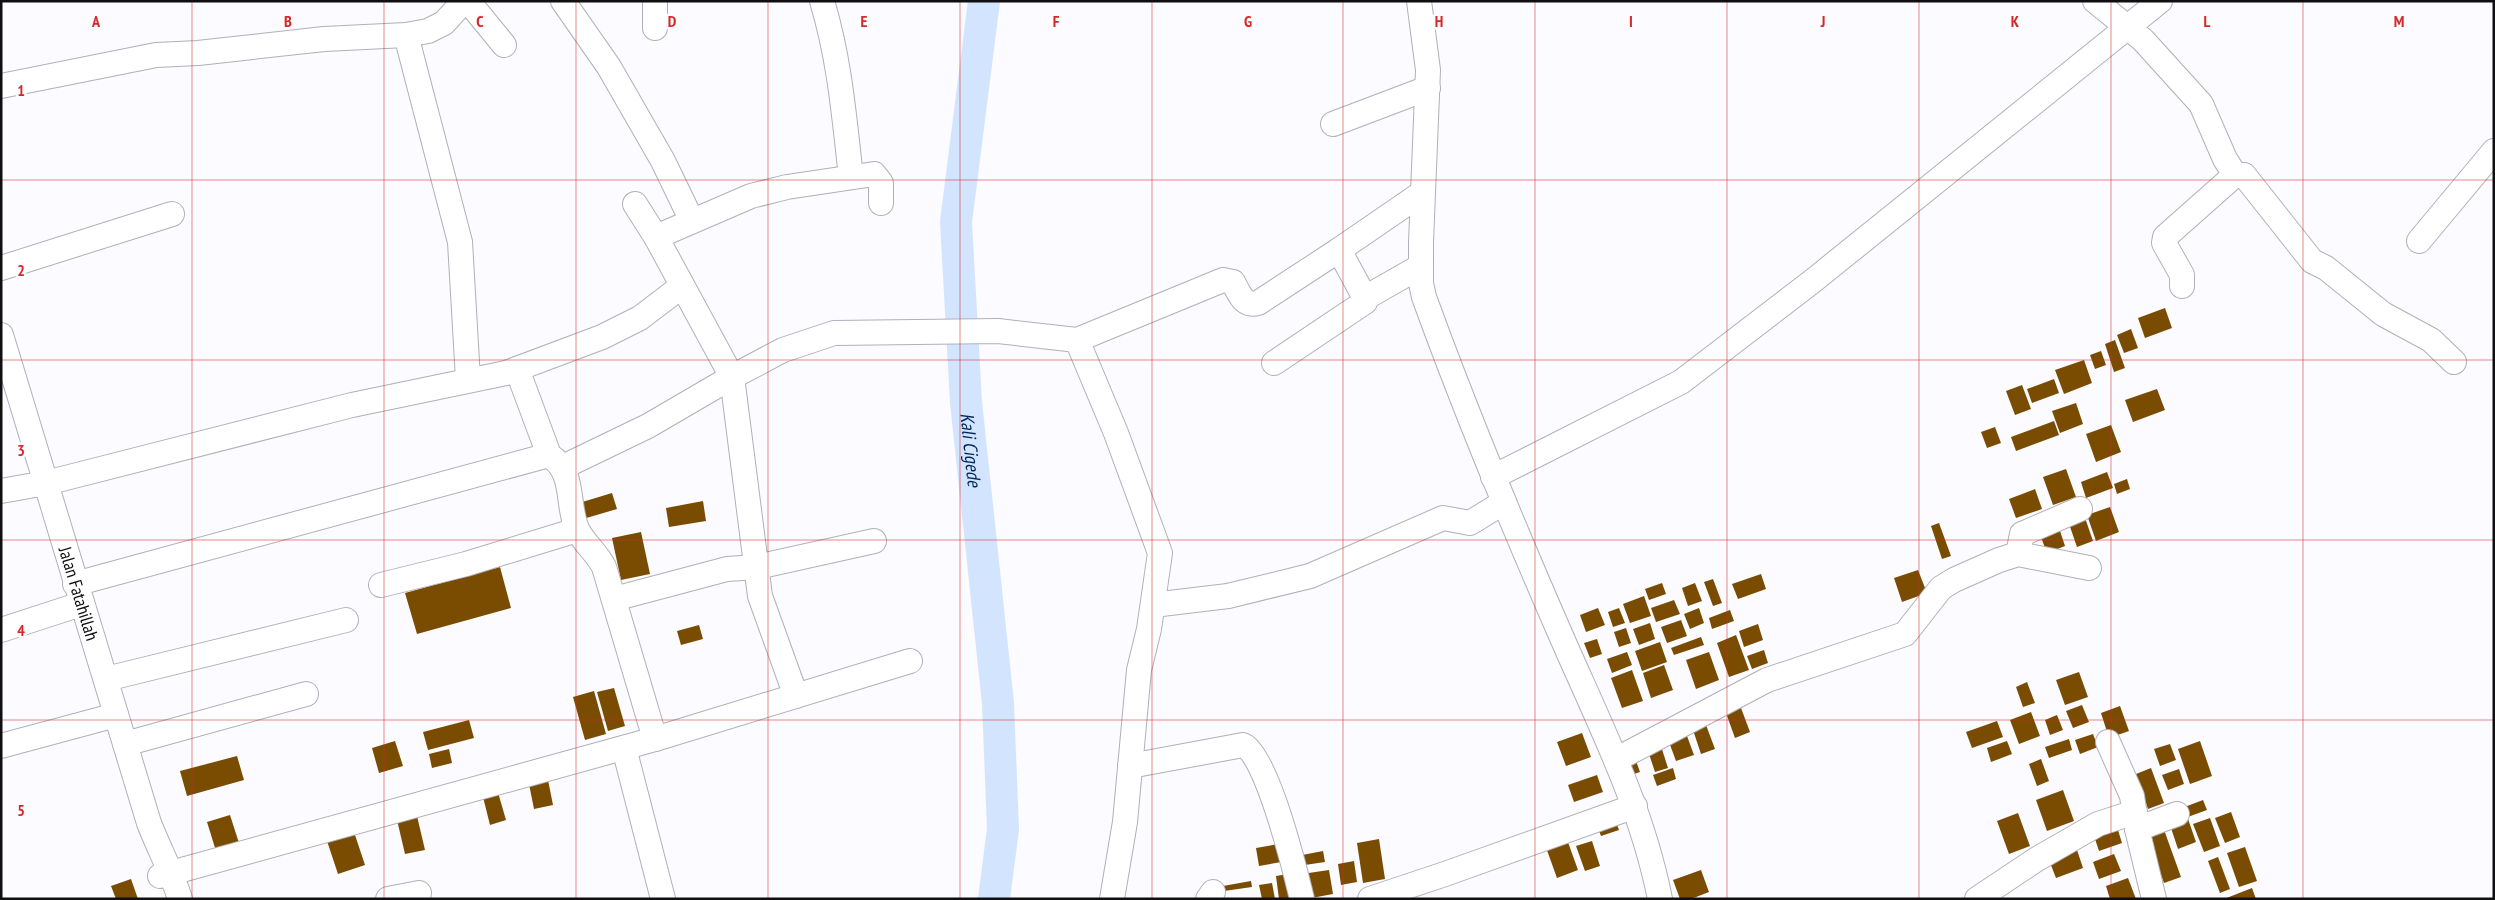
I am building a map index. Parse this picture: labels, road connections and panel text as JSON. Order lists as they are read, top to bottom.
{
  "streets": {
    "street": ["Jalan Fatahillah"]
  },
  "water": ["Kali Cigede"],
  "grid": {
    "columns": [
      "A",
      "B",
      "C",
      "D",
      "E",
      "F",
      "G",
      "H",
      "I",
      "J",
      "K",
      "L",
      "M"
    ],
    "rows": [
      "1",
      "2",
      "3",
      "4",
      "5"
    ]
  }
}
